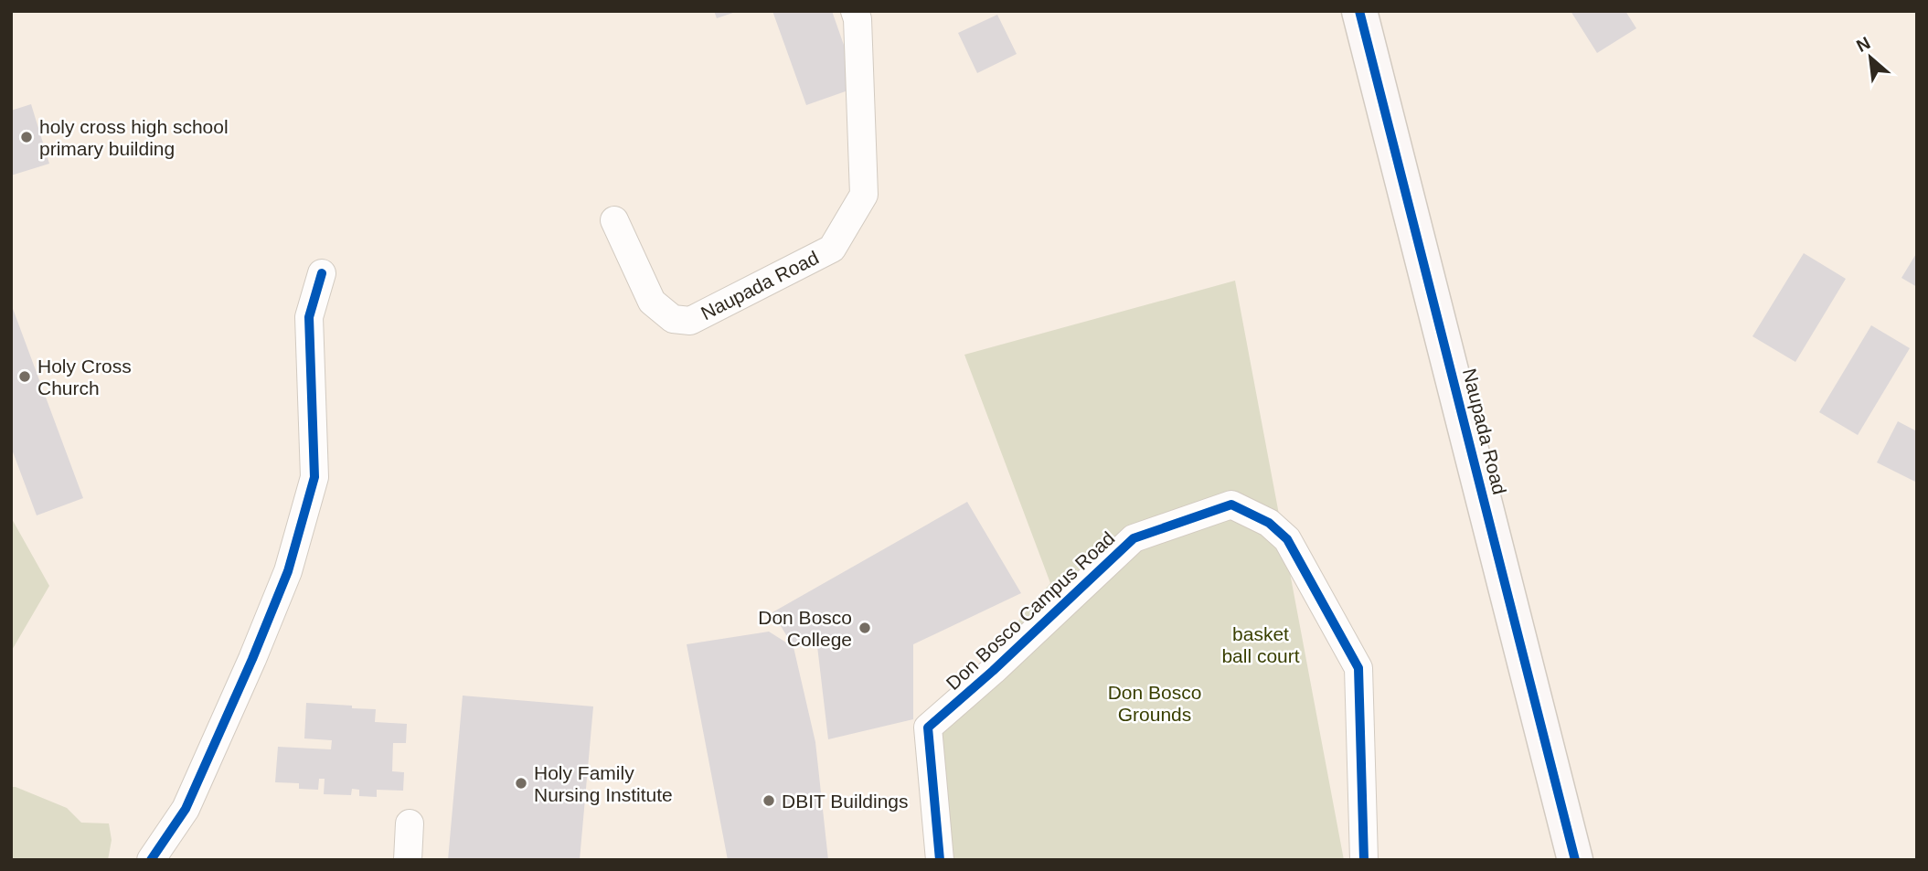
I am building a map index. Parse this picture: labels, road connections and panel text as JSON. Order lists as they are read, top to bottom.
{
  "streets": {
    "street": ["Naupada Road", "Don Bosco Campus Road"]
  },
  "parks": ["basket ball court", "Don Bosco Grounds"],
  "places": [
    "holy cross high school primary building",
    "Holy Cross Church",
    "Don Bosco College",
    "Holy Family Nursing Institute",
    "DBIT Buildings"
  ],
  "north": "top left"
}
